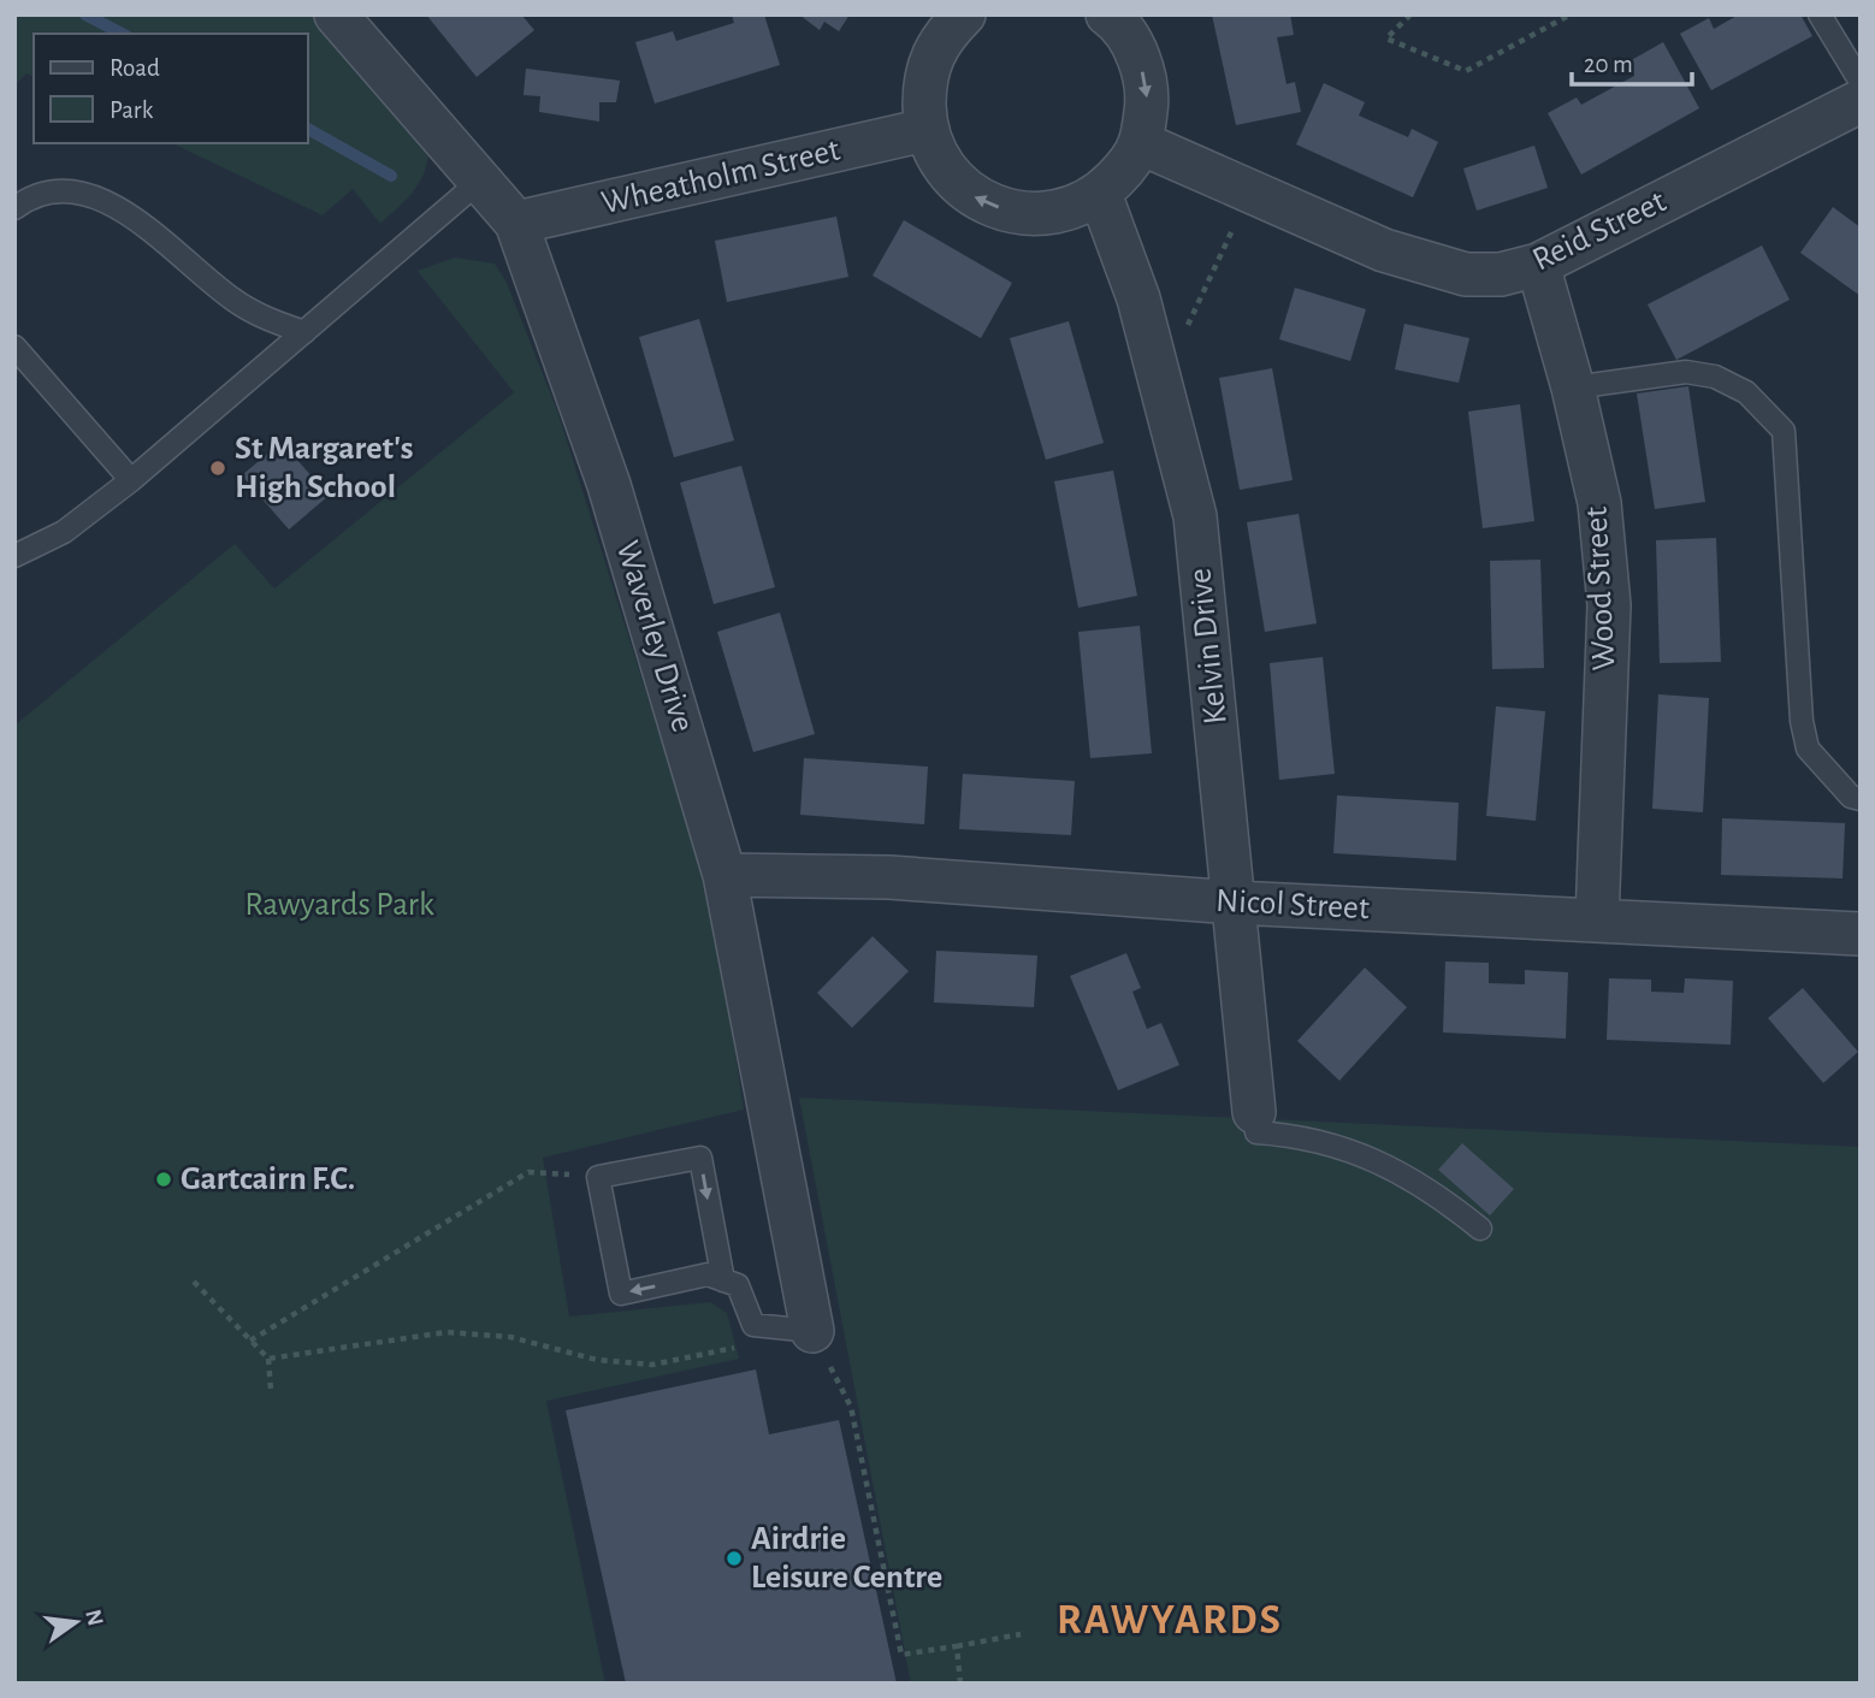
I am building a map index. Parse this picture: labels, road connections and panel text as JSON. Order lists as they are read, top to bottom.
{
  "streets": {
    "street": [
      "Wheatholm Street",
      "Reid Street",
      "Wood Street",
      "Waverley Drive",
      "Kelvin Drive",
      "Nicol Street"
    ]
  },
  "crossings": [
    ["Wheatholm Street", "Waverley Drive"],
    ["Reid Street", "Wood Street"],
    ["Wood Street", "Nicol Street"],
    ["Waverley Drive", "Nicol Street"],
    ["Kelvin Drive", "Nicol Street"]
  ],
  "districts": ["RAWYARDS"],
  "parks": ["Rawyards Park"],
  "places": ["St Margaret's High School", "Gartcairn F.C.", "Airdrie Leisure Centre"],
  "legend": ["Road", "Park"],
  "scale_bar": "20 m",
  "north": "right"
}
